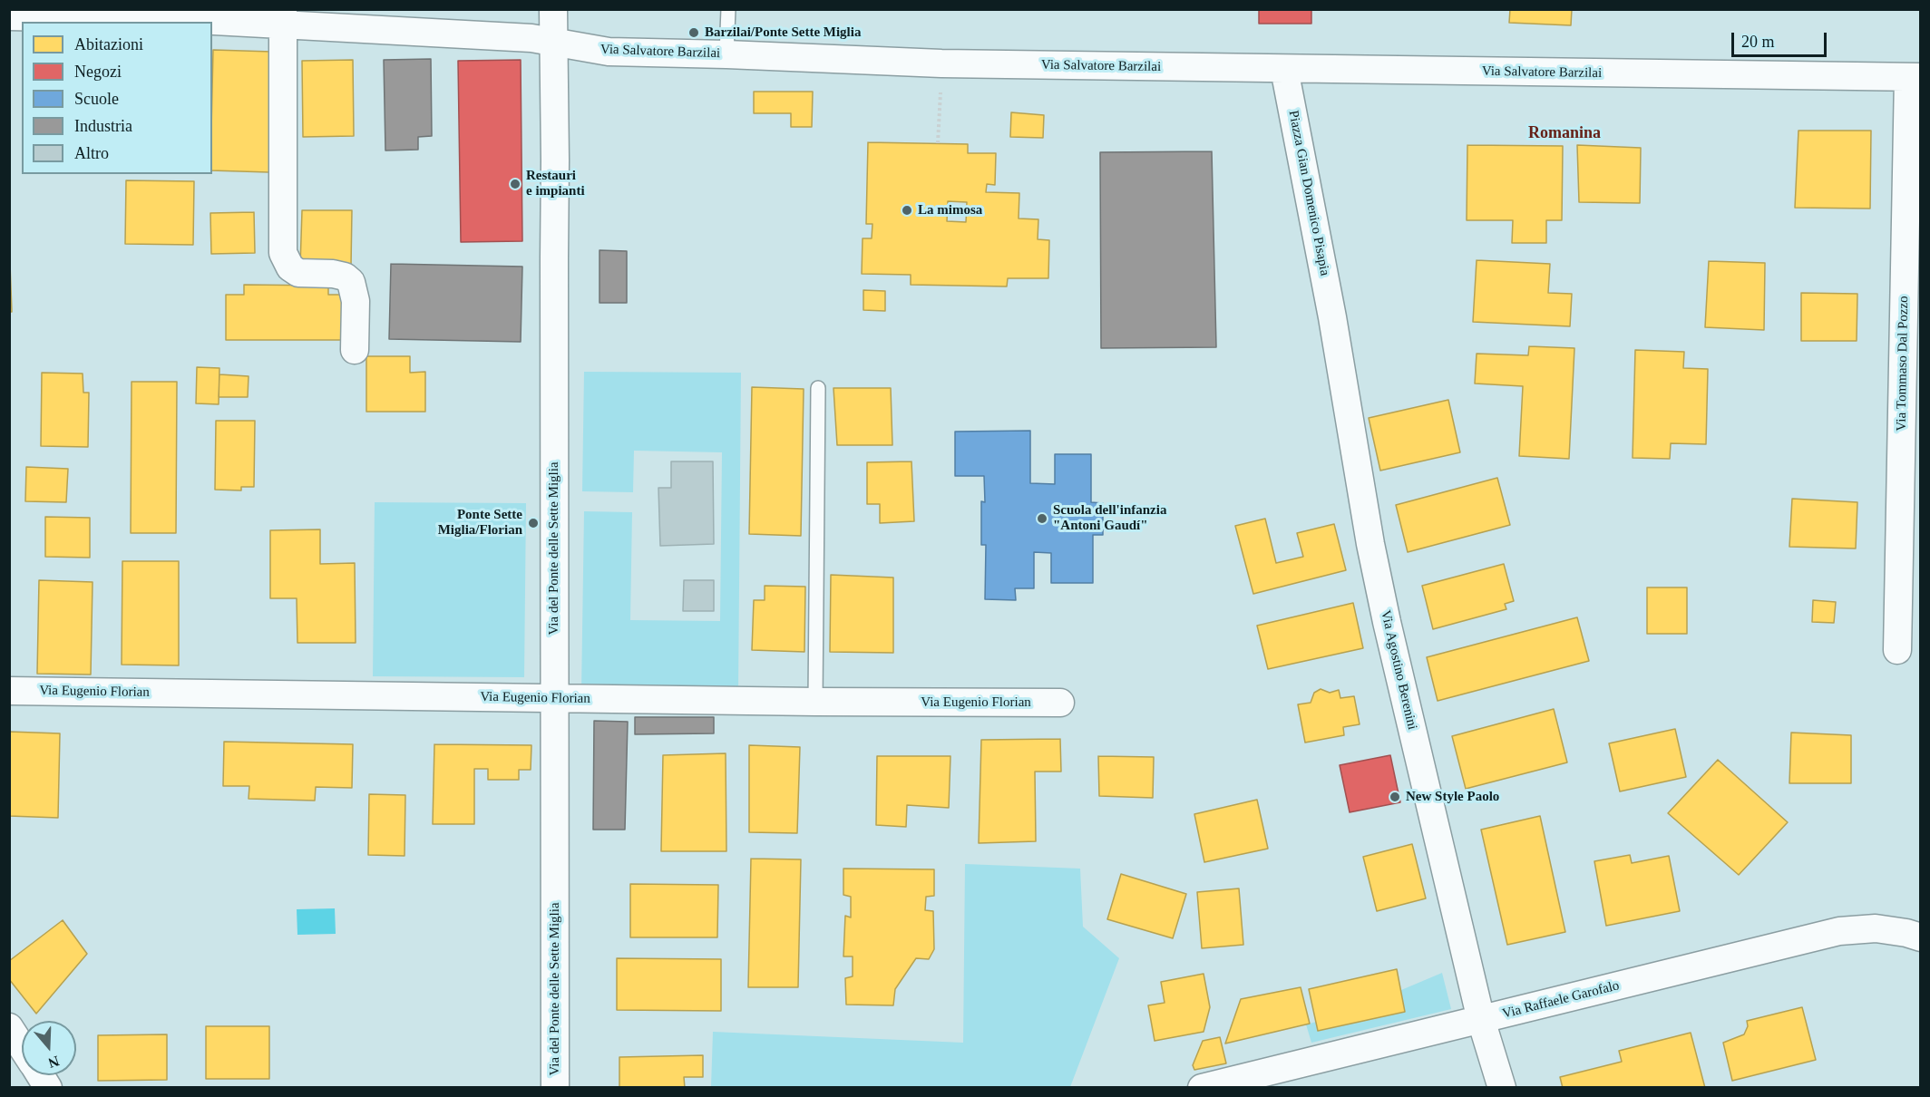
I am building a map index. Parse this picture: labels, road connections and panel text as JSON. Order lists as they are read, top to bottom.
{
  "streets": {
    "street": [
      "Via Salvatore Barzilai",
      "Piazza Gian Domenico Pisapia",
      "Via Tommaso Dal Pozzo",
      "Via del Ponte delle Sette Miglia",
      "Via Agostino Berenini",
      "Via Eugenio Florian",
      "Via Raffaele Garofalo"
    ]
  },
  "crossings": [
    ["Via Salvatore Barzilai", "Piazza Gian Domenico Pisapia"],
    ["Via Salvatore Barzilai", "Via Tommaso Dal Pozzo"],
    ["Via Salvatore Barzilai", "Via del Ponte delle Sette Miglia"],
    ["Piazza Gian Domenico Pisapia", "Via Agostino Berenini"],
    ["Via del Ponte delle Sette Miglia", "Via Eugenio Florian"],
    ["Via Agostino Berenini", "Via Raffaele Garofalo"]
  ],
  "districts": ["Romanina"],
  "places": [
    "Barzilai/Ponte Sette Miglia",
    "Restauri e impianti",
    "La mimosa",
    "Scuola dell'infanzia \"Antoni Gaudí\"",
    "Ponte Sette Miglia/Florian",
    "New Style Paolo"
  ],
  "legend": [
    "Abitazioni",
    "Negozi",
    "Scuole",
    "Industria",
    "Altro"
  ],
  "scale_bar": "20 m",
  "north": "bottom"
}
